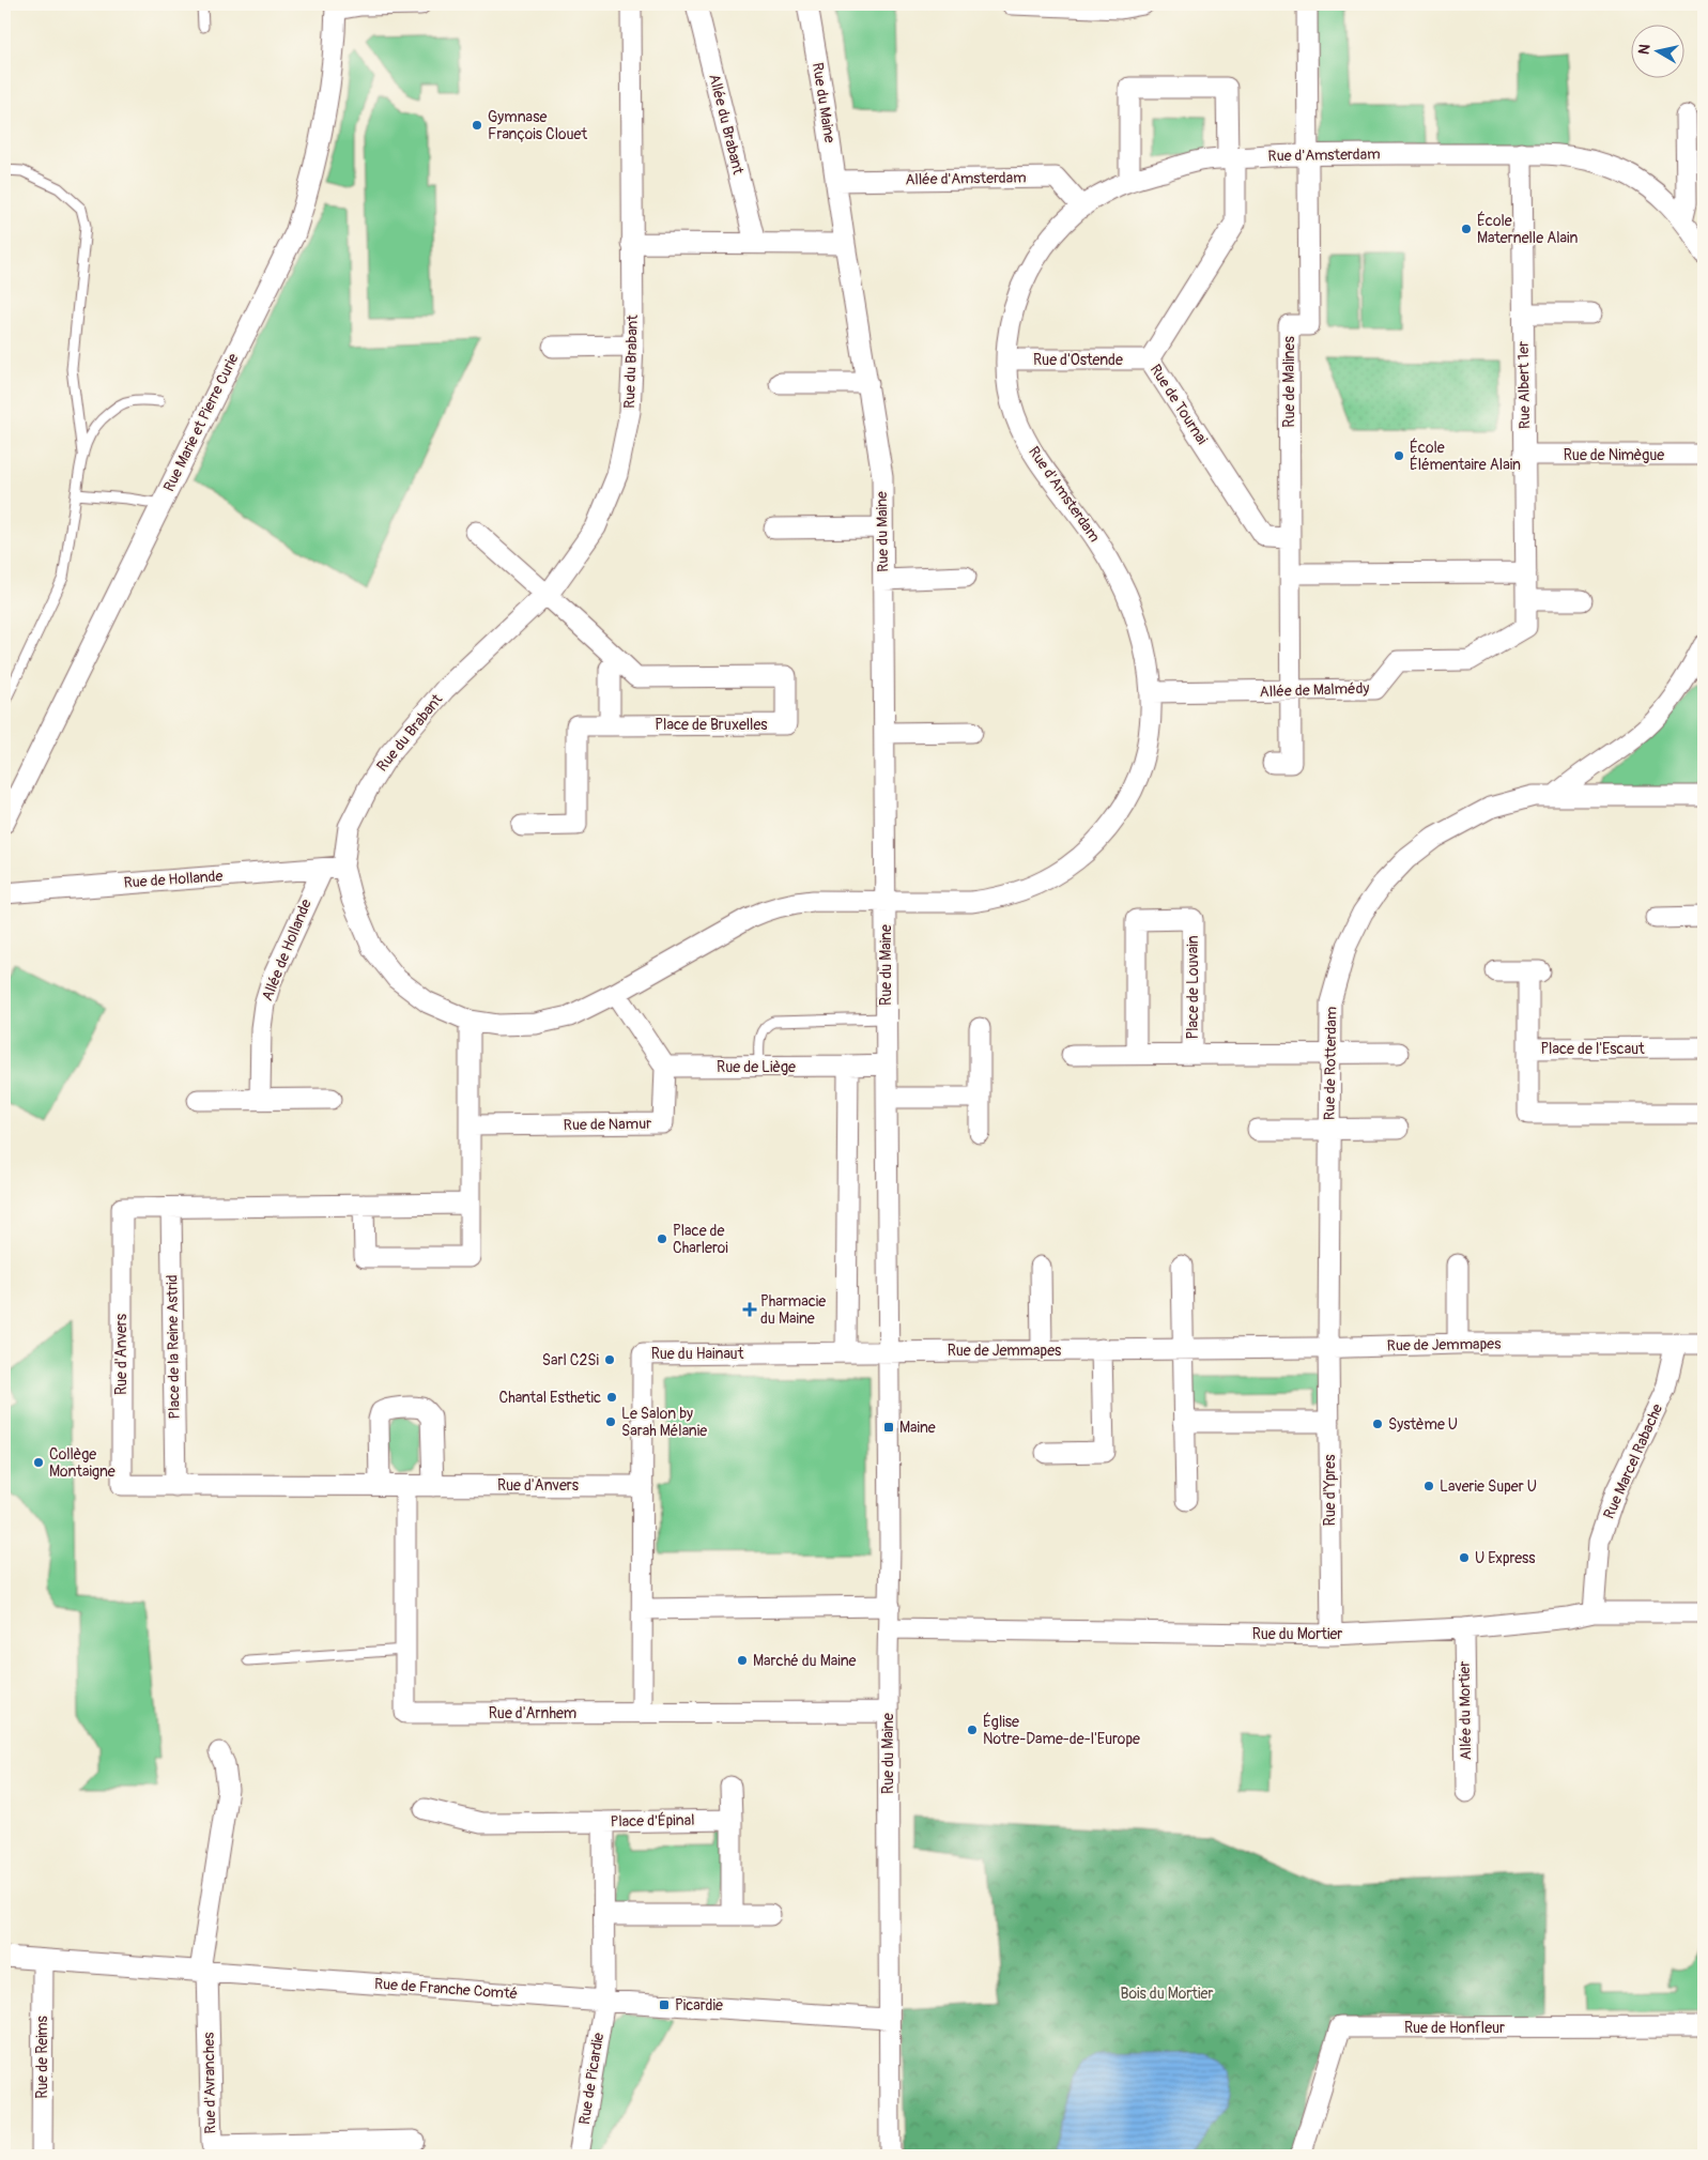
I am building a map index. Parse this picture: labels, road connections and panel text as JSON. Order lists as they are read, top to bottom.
{
  "streets": {
    "street": [
      "Rue du Maine",
      "Allée du Brabant",
      "Rue d'Amsterdam",
      "Allée d'Amsterdam",
      "Rue d'Ostende",
      "Rue du Brabant",
      "Rue de Malines",
      "Rue Albert 1er",
      "Rue de Tournai",
      "Rue Marie et Pierre Curie",
      "Rue de Nimègue",
      "Allée de Malmédy",
      "Place de Bruxelles",
      "Rue de Hollande",
      "Allée de Hollande",
      "Place de Louvain",
      "Place de l'Escaut",
      "Rue de Rotterdam",
      "Rue de Liège",
      "Rue de Namur",
      "Rue de Jemmapes",
      "Place de la Reine Astrid",
      "Rue du Hainaut",
      "Rue d'Anvers",
      "Rue Marcel Rabache",
      "Rue d'Ypres",
      "Rue du Mortier",
      "Allée du Mortier",
      "Rue d'Arnhem",
      "Place d'Épinal",
      "Rue de Franche Comté",
      "Rue de Honfleur",
      "Rue de Reims",
      "Rue de Picardie",
      "Rue d'Avranches"
    ]
  },
  "crossings": [
    ["Rue du Maine", "Rue d'Amsterdam"],
    ["Rue du Maine", "Allée d'Amsterdam"],
    ["Rue du Maine", "Rue du Brabant"],
    ["Rue du Maine", "Rue de Jemmapes"],
    ["Rue du Maine", "Rue du Mortier"],
    ["Rue du Maine", "Rue d'Arnhem"],
    ["Rue du Maine", "Rue de Franche Comté"],
    ["Rue d'Amsterdam", "Allée d'Amsterdam"],
    ["Rue d'Amsterdam", "Rue d'Ostende"],
    ["Rue d'Amsterdam", "Rue du Brabant"],
    ["Rue d'Amsterdam", "Rue de Malines"],
    ["Rue d'Amsterdam", "Rue Albert 1er"],
    ["Rue d'Amsterdam", "Rue de Tournai"],
    ["Rue d'Amsterdam", "Allée de Malmédy"],
    ["Rue d'Ostende", "Rue de Tournai"],
    ["Rue du Brabant", "Place de Bruxelles"],
    ["Rue du Brabant", "Rue de Hollande"],
    ["Rue de Malines", "Rue de Tournai"],
    ["Rue de Malines", "Allée de Malmédy"],
    ["Rue Albert 1er", "Rue de Nimègue"],
    ["Rue Albert 1er", "Allée de Malmédy"],
    ["Rue de Hollande", "Allée de Hollande"],
    ["Rue de Rotterdam", "Rue de Jemmapes"],
    ["Rue de Rotterdam", "Rue d'Ypres"],
    ["Rue de Liège", "Rue de Namur"],
    ["Rue de Jemmapes", "Rue Marcel Rabache"],
    ["Rue de Jemmapes", "Rue d'Ypres"],
    ["Place de la Reine Astrid", "Rue d'Anvers"],
    ["Rue du Hainaut", "Rue d'Anvers"],
    ["Rue du Hainaut", "Rue d'Arnhem"],
    ["Rue d'Anvers", "Rue d'Arnhem"],
    ["Rue Marcel Rabache", "Rue du Mortier"],
    ["Rue d'Ypres", "Rue du Mortier"],
    ["Rue du Mortier", "Allée du Mortier"],
    ["Place d'Épinal", "Rue de Franche Comté"],
    ["Place d'Épinal", "Rue de Picardie"],
    ["Rue de Franche Comté", "Rue de Reims"],
    ["Rue de Franche Comté", "Rue de Picardie"],
    ["Rue de Franche Comté", "Rue d'Avranches"]
  ],
  "parks": ["Bois du Mortier"],
  "places": {
    "other": [
      "Gymnase François Clouet",
      "École Maternelle Alain",
      "École Élémentaire Alain",
      "Place de Charleroi",
      "Sarl C2Si",
      "Chantal Esthetic",
      "Le Salon by Sarah Mélanie",
      "Système U",
      "Collège Montaigne",
      "Laverie Super U",
      "U Express",
      "Marché du Maine",
      "Église Notre-Dame-de-l'Europe"
    ],
    "health": ["Pharmacie du Maine"],
    "transit": ["Maine", "Picardie"]
  },
  "north": "left"
}
